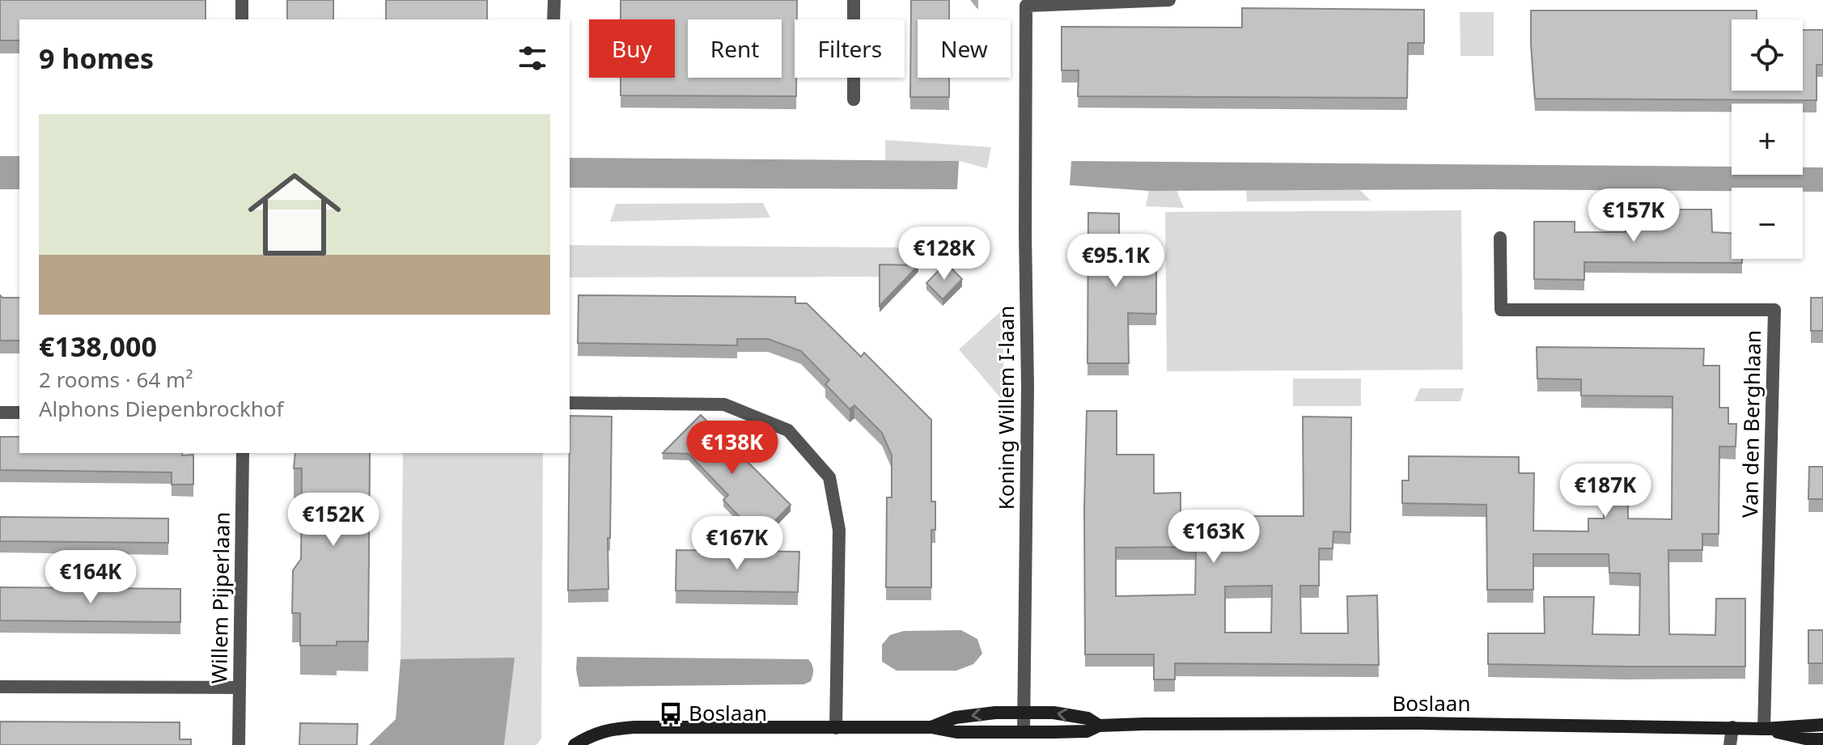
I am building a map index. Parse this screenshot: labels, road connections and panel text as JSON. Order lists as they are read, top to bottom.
{
  "streets": {
    "street": [
      "Koning Willem I-laan",
      "Van den Berghlaan",
      "Willem Pijperlaan",
      "Boslaan"
    ]
  },
  "crossings": [
    ["Koning Willem I-laan", "Boslaan"],
    ["Van den Berghlaan", "Boslaan"]
  ],
  "places": {
    "bus stop": ["Boslaan"]
  },
  "page": {
    "map_buttons": ["+", "−"],
    "chip": [
      "Buy",
      "Rent",
      "Filters",
      "New"
    ],
    "heading": "9 homes",
    "list": [
      {
        "name": "€138,000",
        "note": "2 rooms · 64 m² · Alphons Diepenbrockhof"
      }
    ],
    "price": [
      "€157K",
      "€128K",
      "€95.1K",
      "€138K",
      "€187K",
      "€152K",
      "€163K",
      "€167K",
      "€164K"
    ]
  }
}
